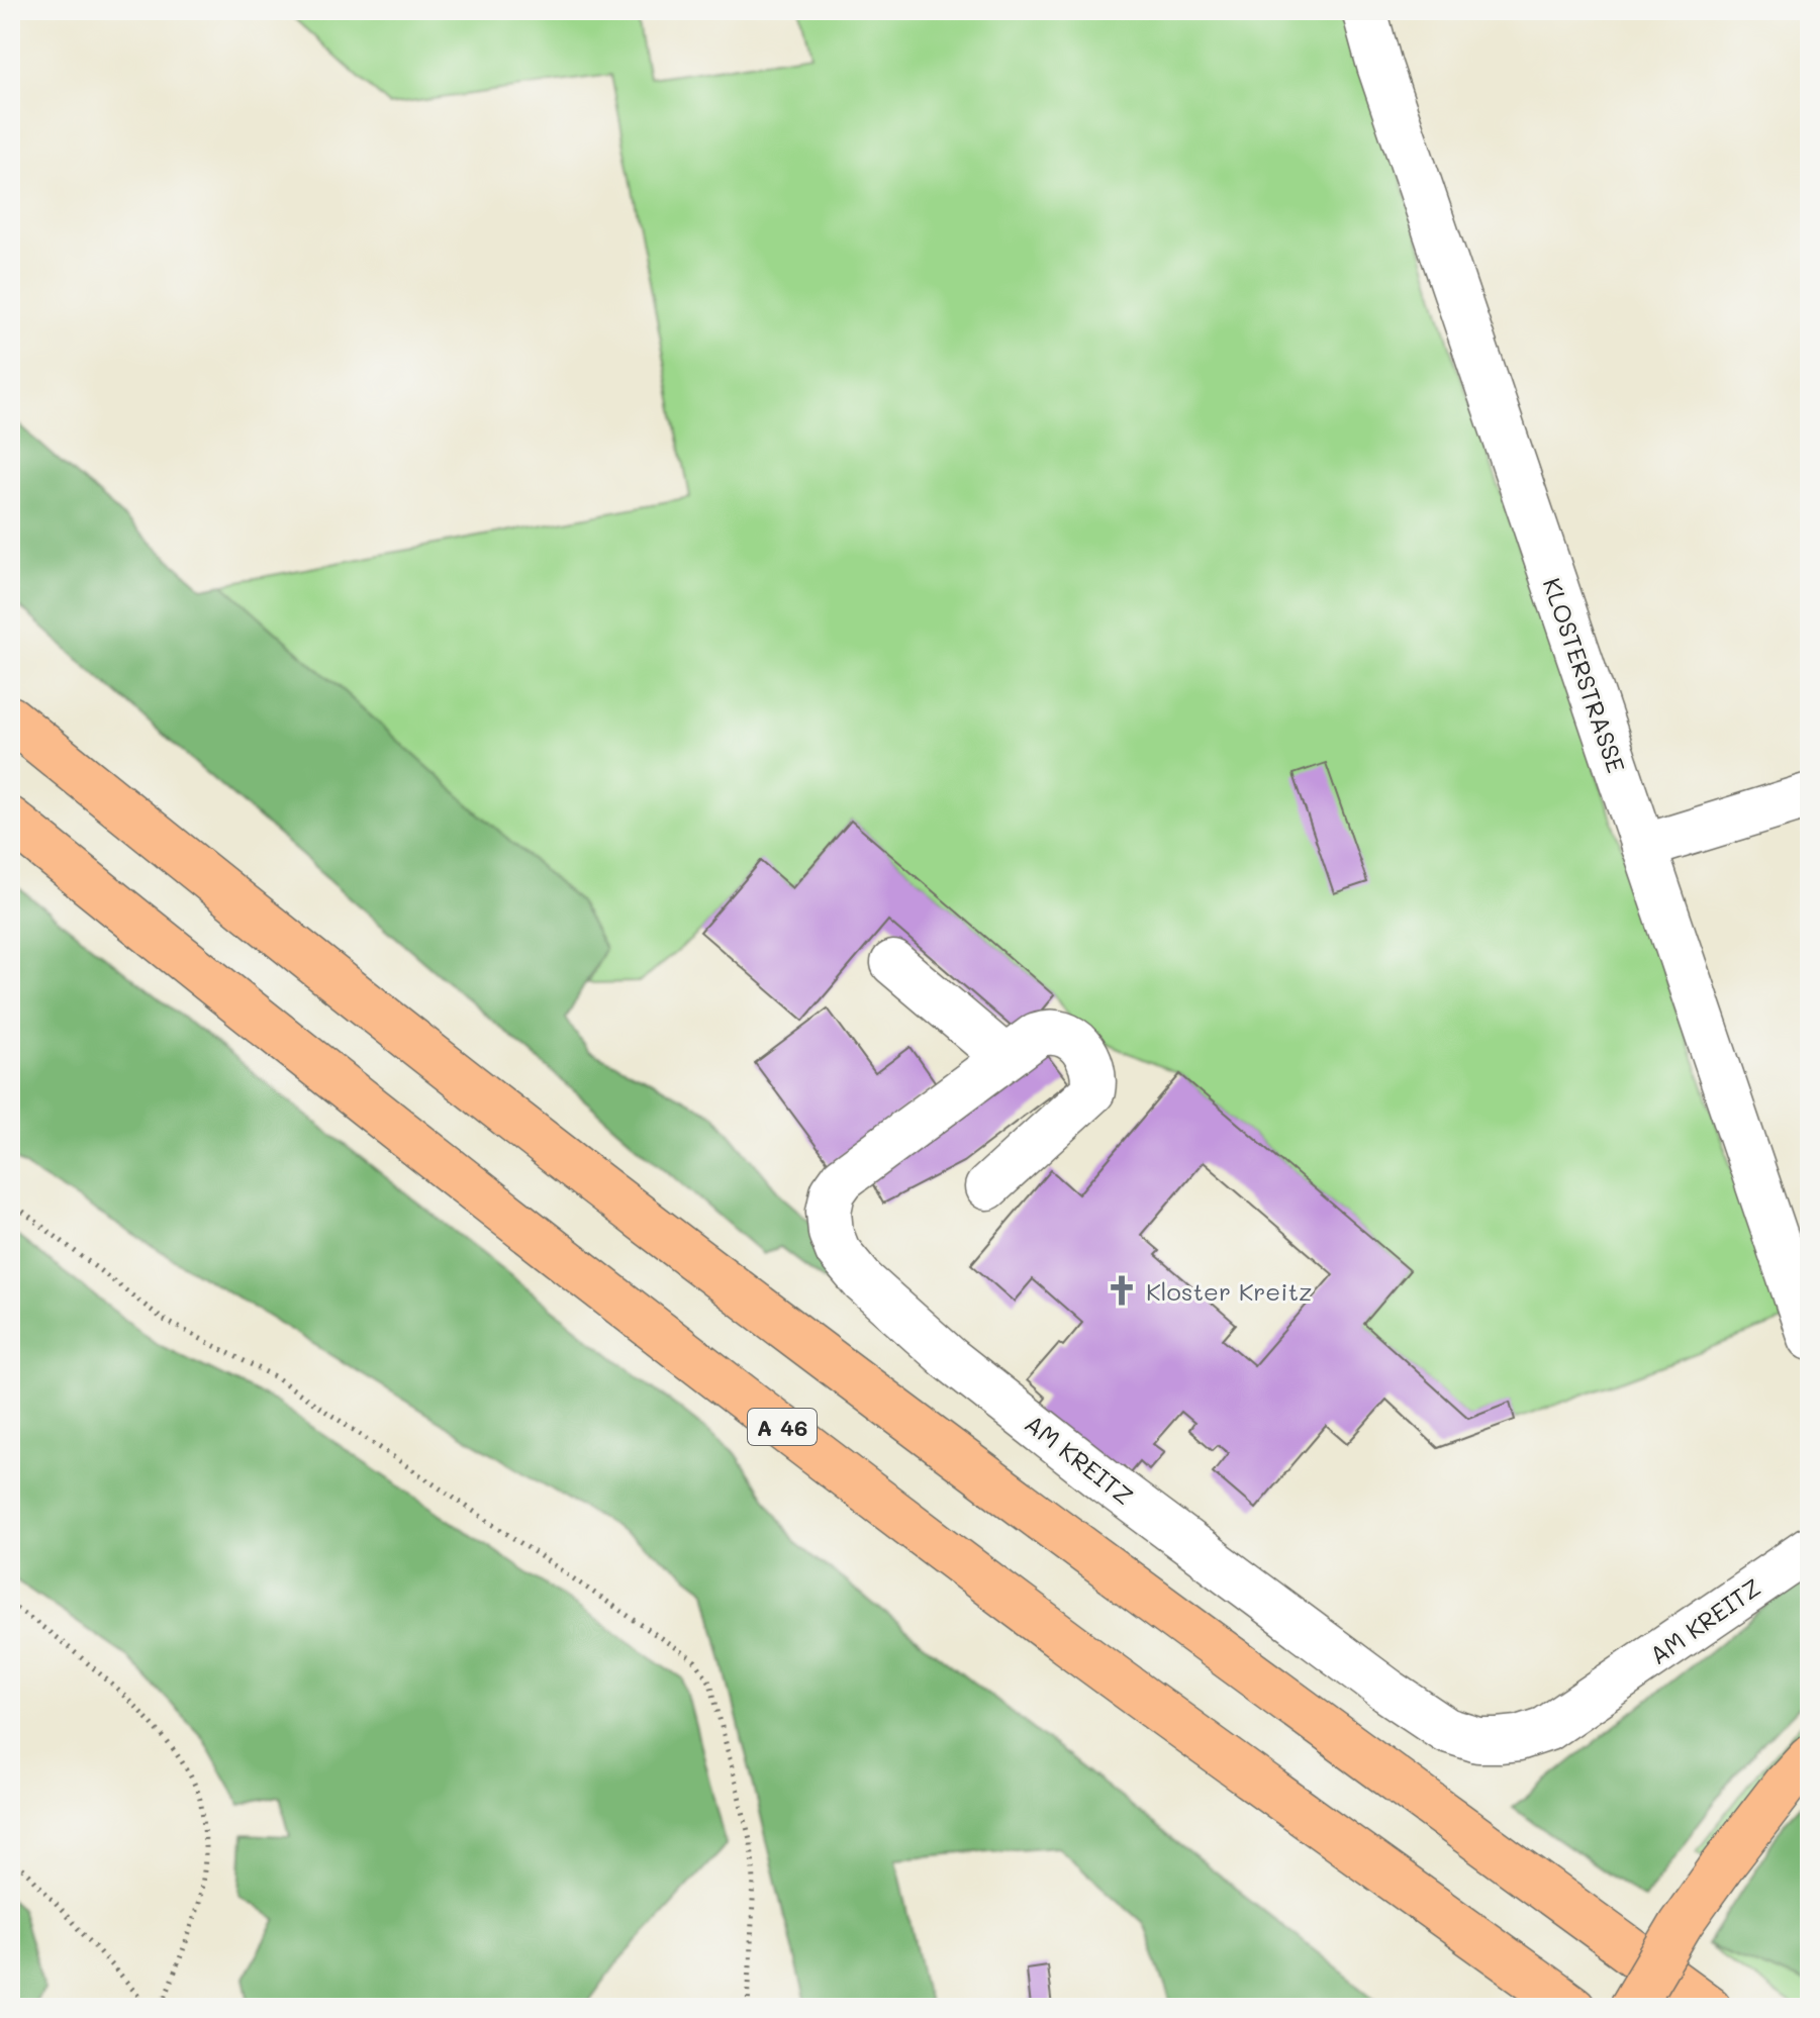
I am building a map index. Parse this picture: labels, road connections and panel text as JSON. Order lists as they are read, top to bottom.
{
  "streets": {
    "main road": ["A 46"],
    "street": ["KLOSTERSTRASSE", "AM KREITZ"]
  },
  "places": {
    "church": ["Kloster Kreitz"]
  }
}
